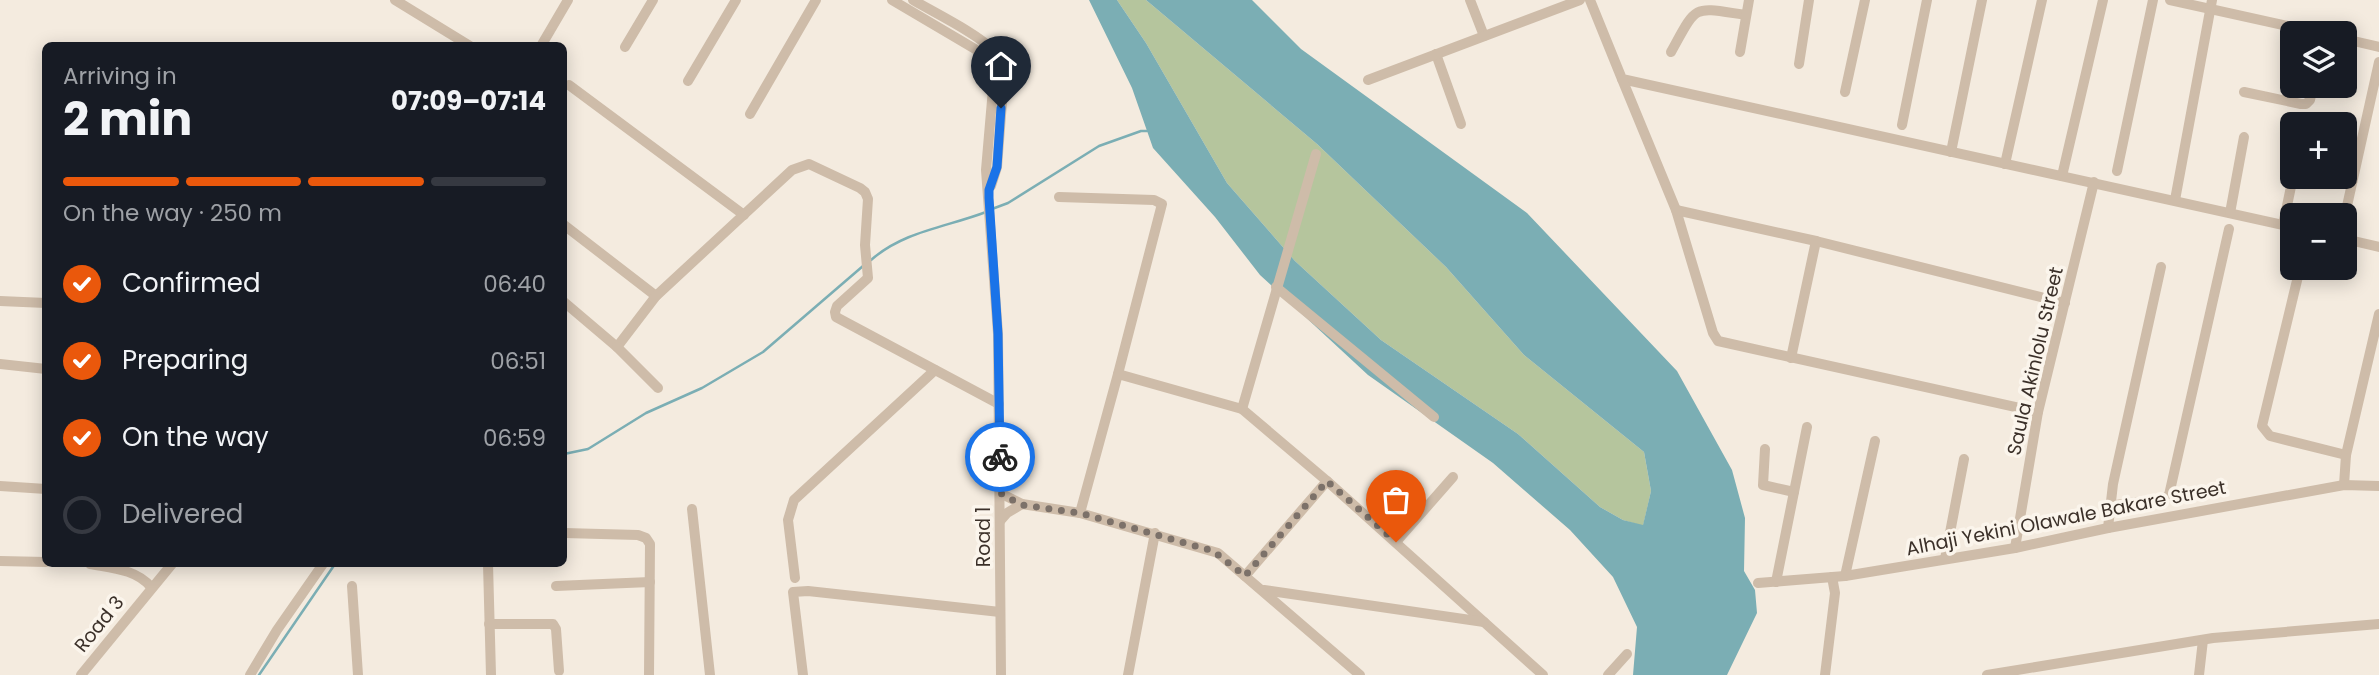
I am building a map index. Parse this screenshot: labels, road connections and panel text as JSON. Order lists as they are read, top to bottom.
{
  "streets": {
    "street": [
      "Saula Akinlolu Street",
      "Alhaji Yekini Olawale Bakare Street",
      "Road 1",
      "Road 3"
    ]
  },
  "crossings": [
    ["Saula Akinlolu Street", "Alhaji Yekini Olawale Bakare Street"]
  ],
  "page": {
    "map_buttons": ["+", "−"],
    "heading": ["2 min", "Arriving in", "07:09–07:14"],
    "bar": "On the way · 250 m",
    "list": [
      ["Confirmed", "06:40"],
      ["Preparing", "06:51"],
      ["On the way", "06:59"],
      "Delivered"
    ]
  }
}
